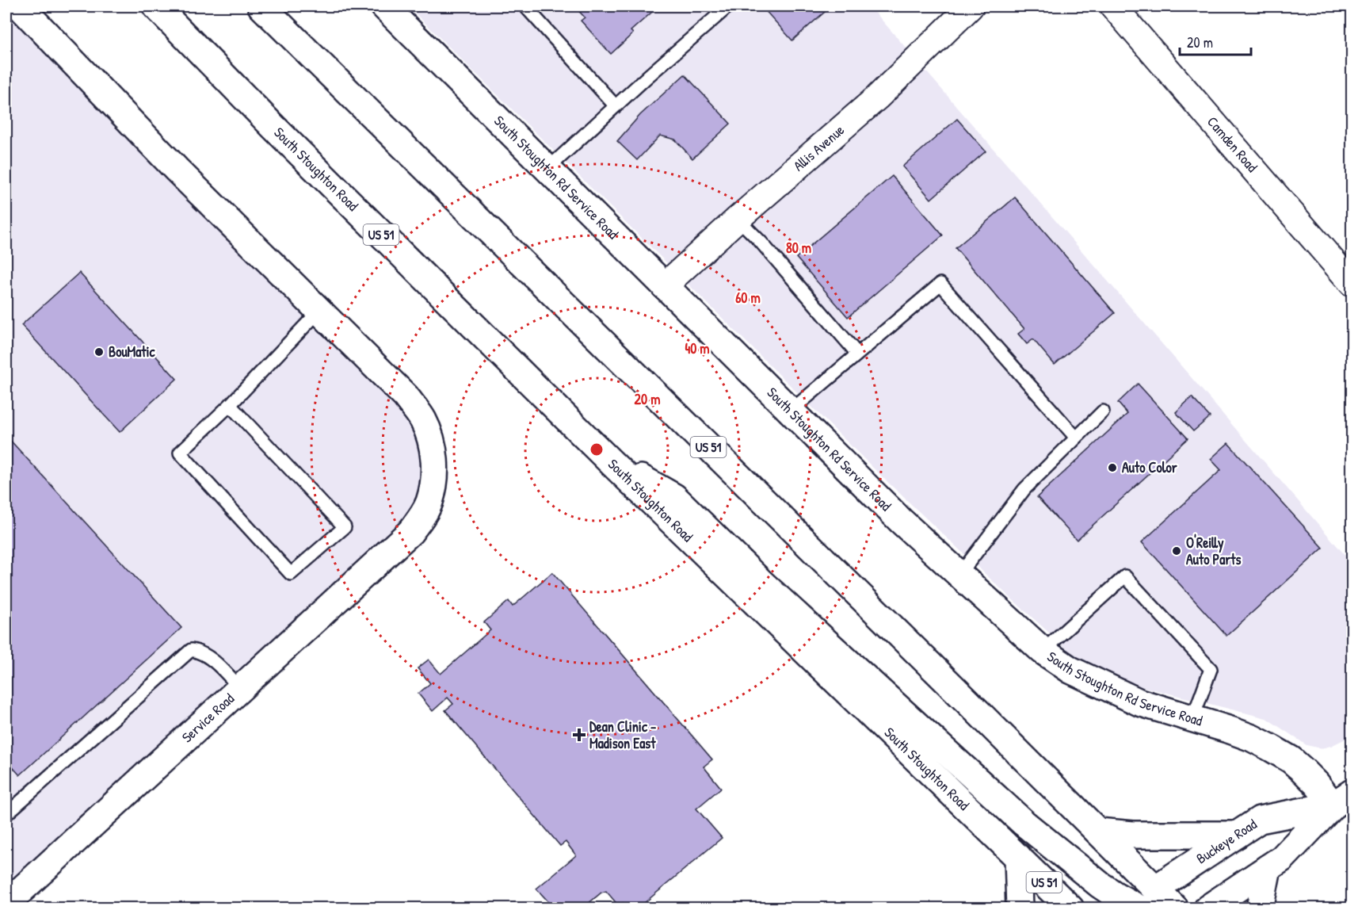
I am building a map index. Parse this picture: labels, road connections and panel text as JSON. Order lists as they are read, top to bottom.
{
  "streets": {
    "main road": [
      "South Stoughton Road",
      "South Stoughton Rd Service Road",
      "US 51",
      "Service Road",
      "Buckeye Road"
    ],
    "street": ["Camden Road", "Allis Avenue"]
  },
  "crossings": [
    ["Allis Avenue", "South Stoughton Rd Service Road"],
    ["South Stoughton Rd Service Road", "Buckeye Road"],
    ["US 51", "Buckeye Road"]
  ],
  "places": {
    "other": ["BouMatic", "Auto Color", "O'Reilly Auto Parts"],
    "health": ["Dean Clinic - Madison East"]
  },
  "scale_bar": "20 m",
  "rings": [
    "80 m",
    "60 m",
    "40 m",
    "20 m"
  ]
}
